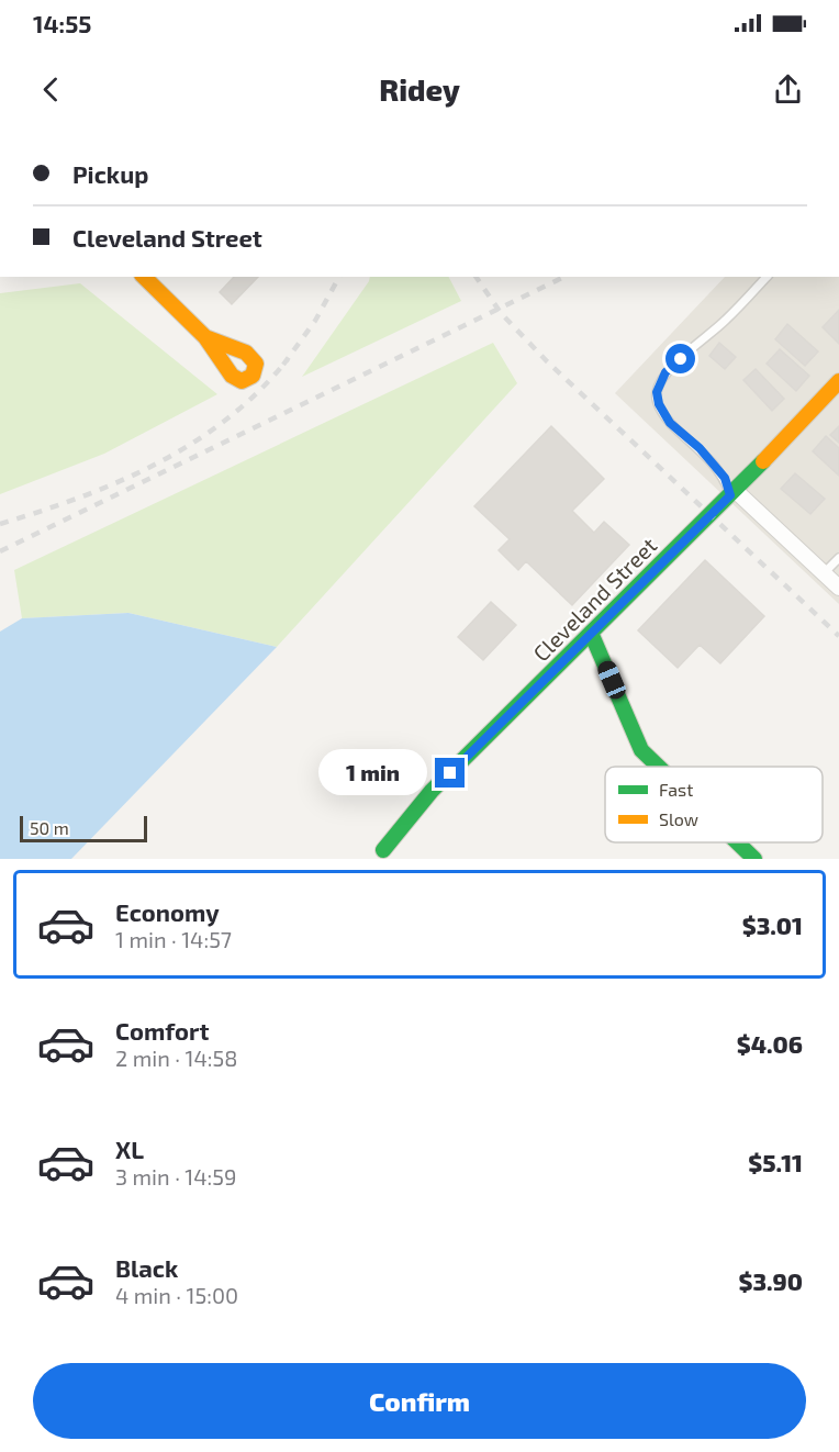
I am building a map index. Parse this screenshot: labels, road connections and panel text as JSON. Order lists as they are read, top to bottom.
{
  "streets": {
    "street": ["Cleveland Street"]
  },
  "legend": ["Fast", "Slow"],
  "scale_bar": "50 m",
  "page": {
    "status": "14:55",
    "header": "Ridey",
    "banner": ["Pickup", "Cleveland Street"],
    "bubble": "1 min",
    "scale": "50 m",
    "list": [
      {
        "name": "Economy",
        "note": "1 min · 14:57",
        "value": "$3.01"
      },
      {
        "name": "Comfort",
        "note": "2 min · 14:58",
        "value": "$4.06"
      },
      {
        "name": "XL",
        "note": "3 min · 14:59",
        "value": "$5.11"
      },
      {
        "name": "Black",
        "note": "4 min · 15:00",
        "value": "$3.90"
      }
    ],
    "buttons": "Confirm"
  }
}
